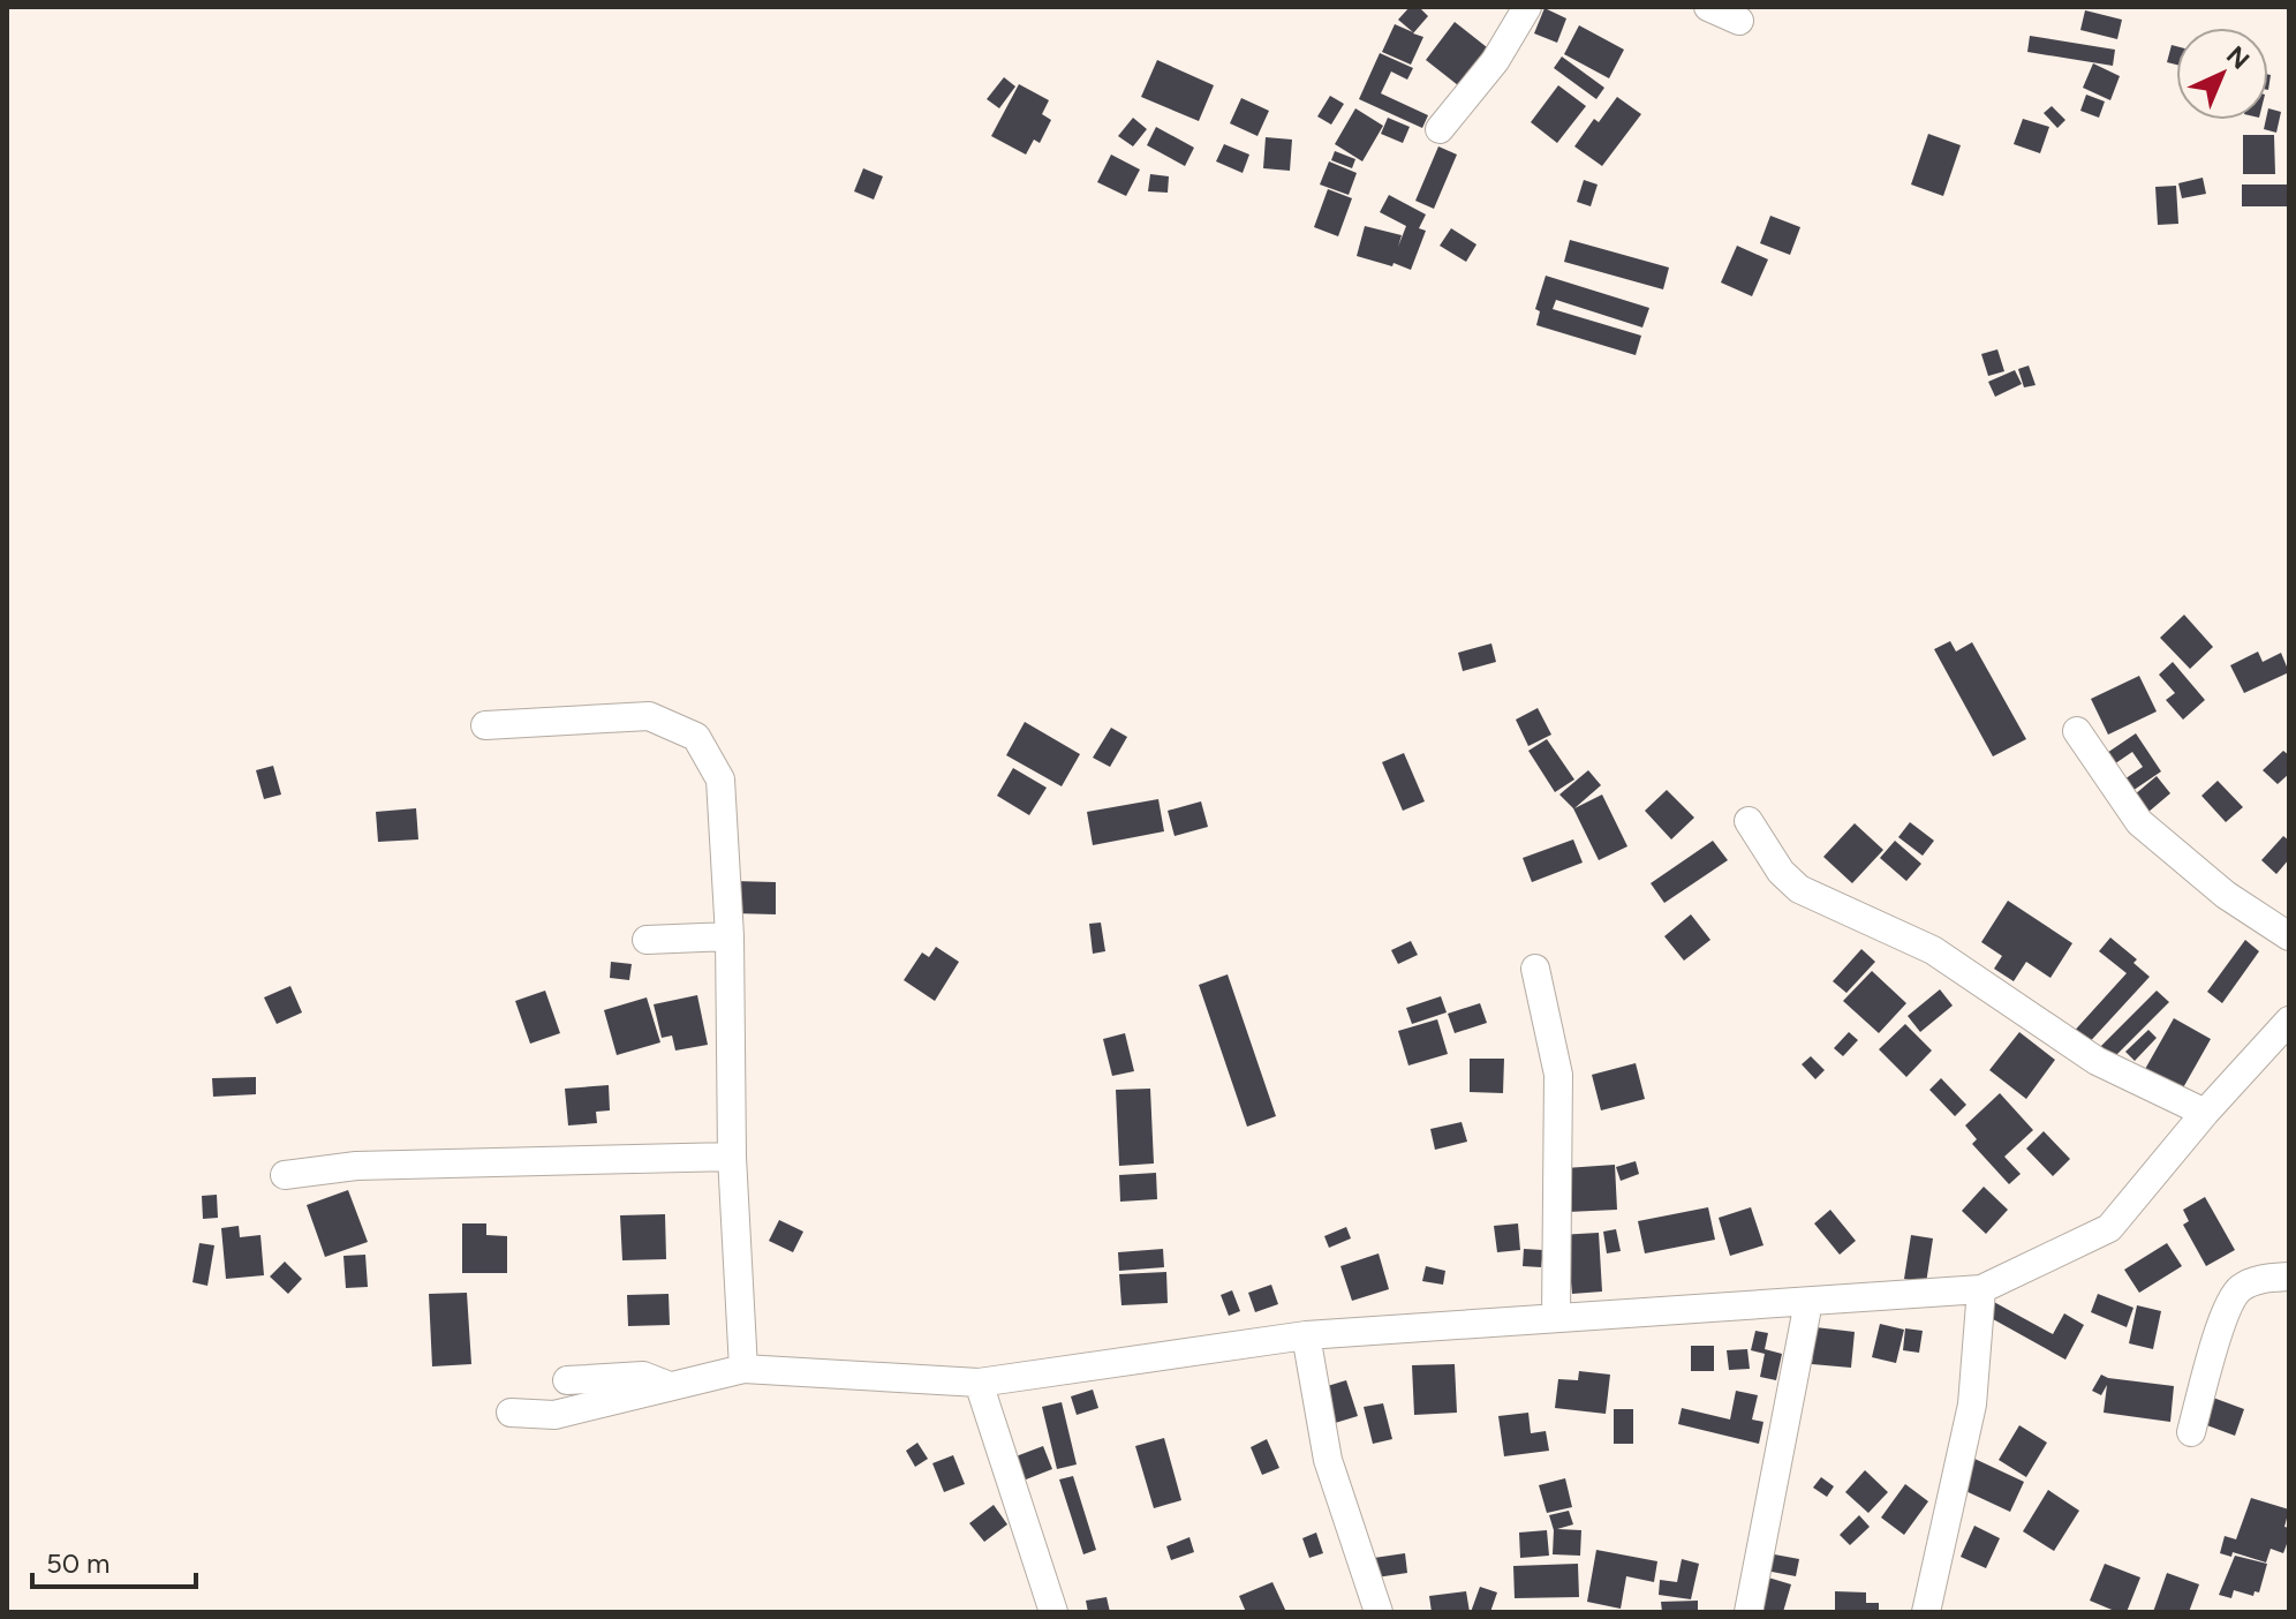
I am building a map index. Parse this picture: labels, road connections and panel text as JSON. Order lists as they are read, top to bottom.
{
  "scale_bar": "50 m",
  "north": "top right"
}
